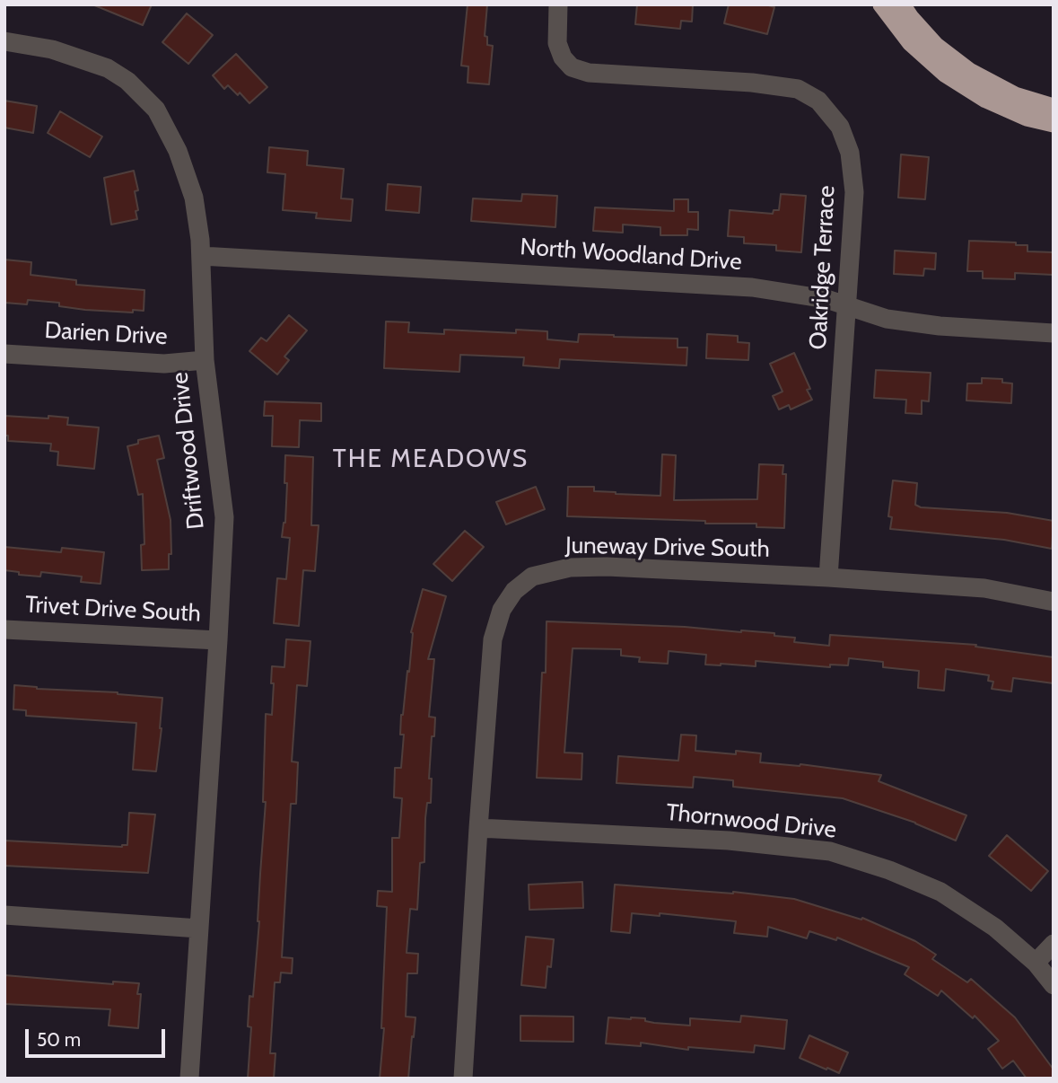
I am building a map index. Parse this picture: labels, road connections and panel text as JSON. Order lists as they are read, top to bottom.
{
  "streets": {
    "street": [
      "North Woodland Drive",
      "Oakridge Terrace",
      "Darien Drive",
      "Driftwood Drive",
      "Juneway Drive South",
      "Trivet Drive South",
      "Thornwood Drive"
    ]
  },
  "crossings": [
    ["North Woodland Drive", "Oakridge Terrace"],
    ["North Woodland Drive", "Driftwood Drive"],
    ["Oakridge Terrace", "Juneway Drive South"],
    ["Darien Drive", "Driftwood Drive"],
    ["Driftwood Drive", "Trivet Drive South"],
    ["Juneway Drive South", "Thornwood Drive"]
  ],
  "districts": ["THE MEADOWS"],
  "scale_bar": "50 m"
}
